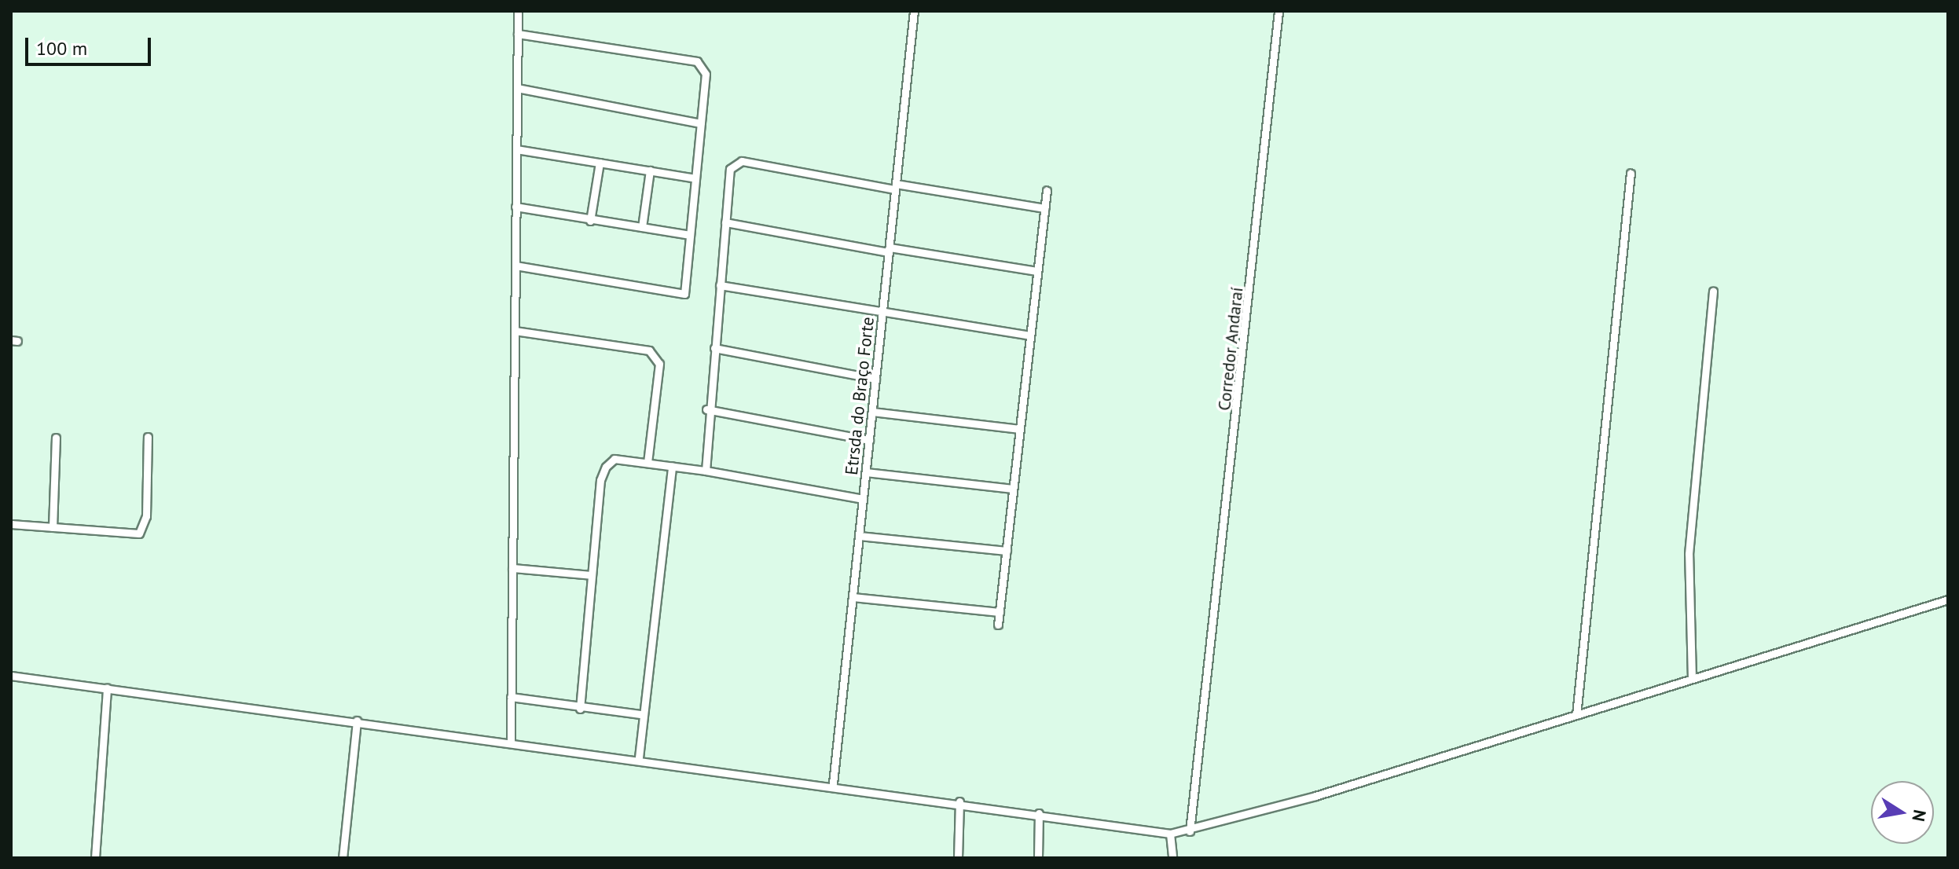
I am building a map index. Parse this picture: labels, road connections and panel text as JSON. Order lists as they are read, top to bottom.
{
  "streets": {
    "street": ["Corredor Andaraí", "Etrsda do Braço Forte"]
  },
  "scale_bar": "100 m",
  "north": "right"
}
